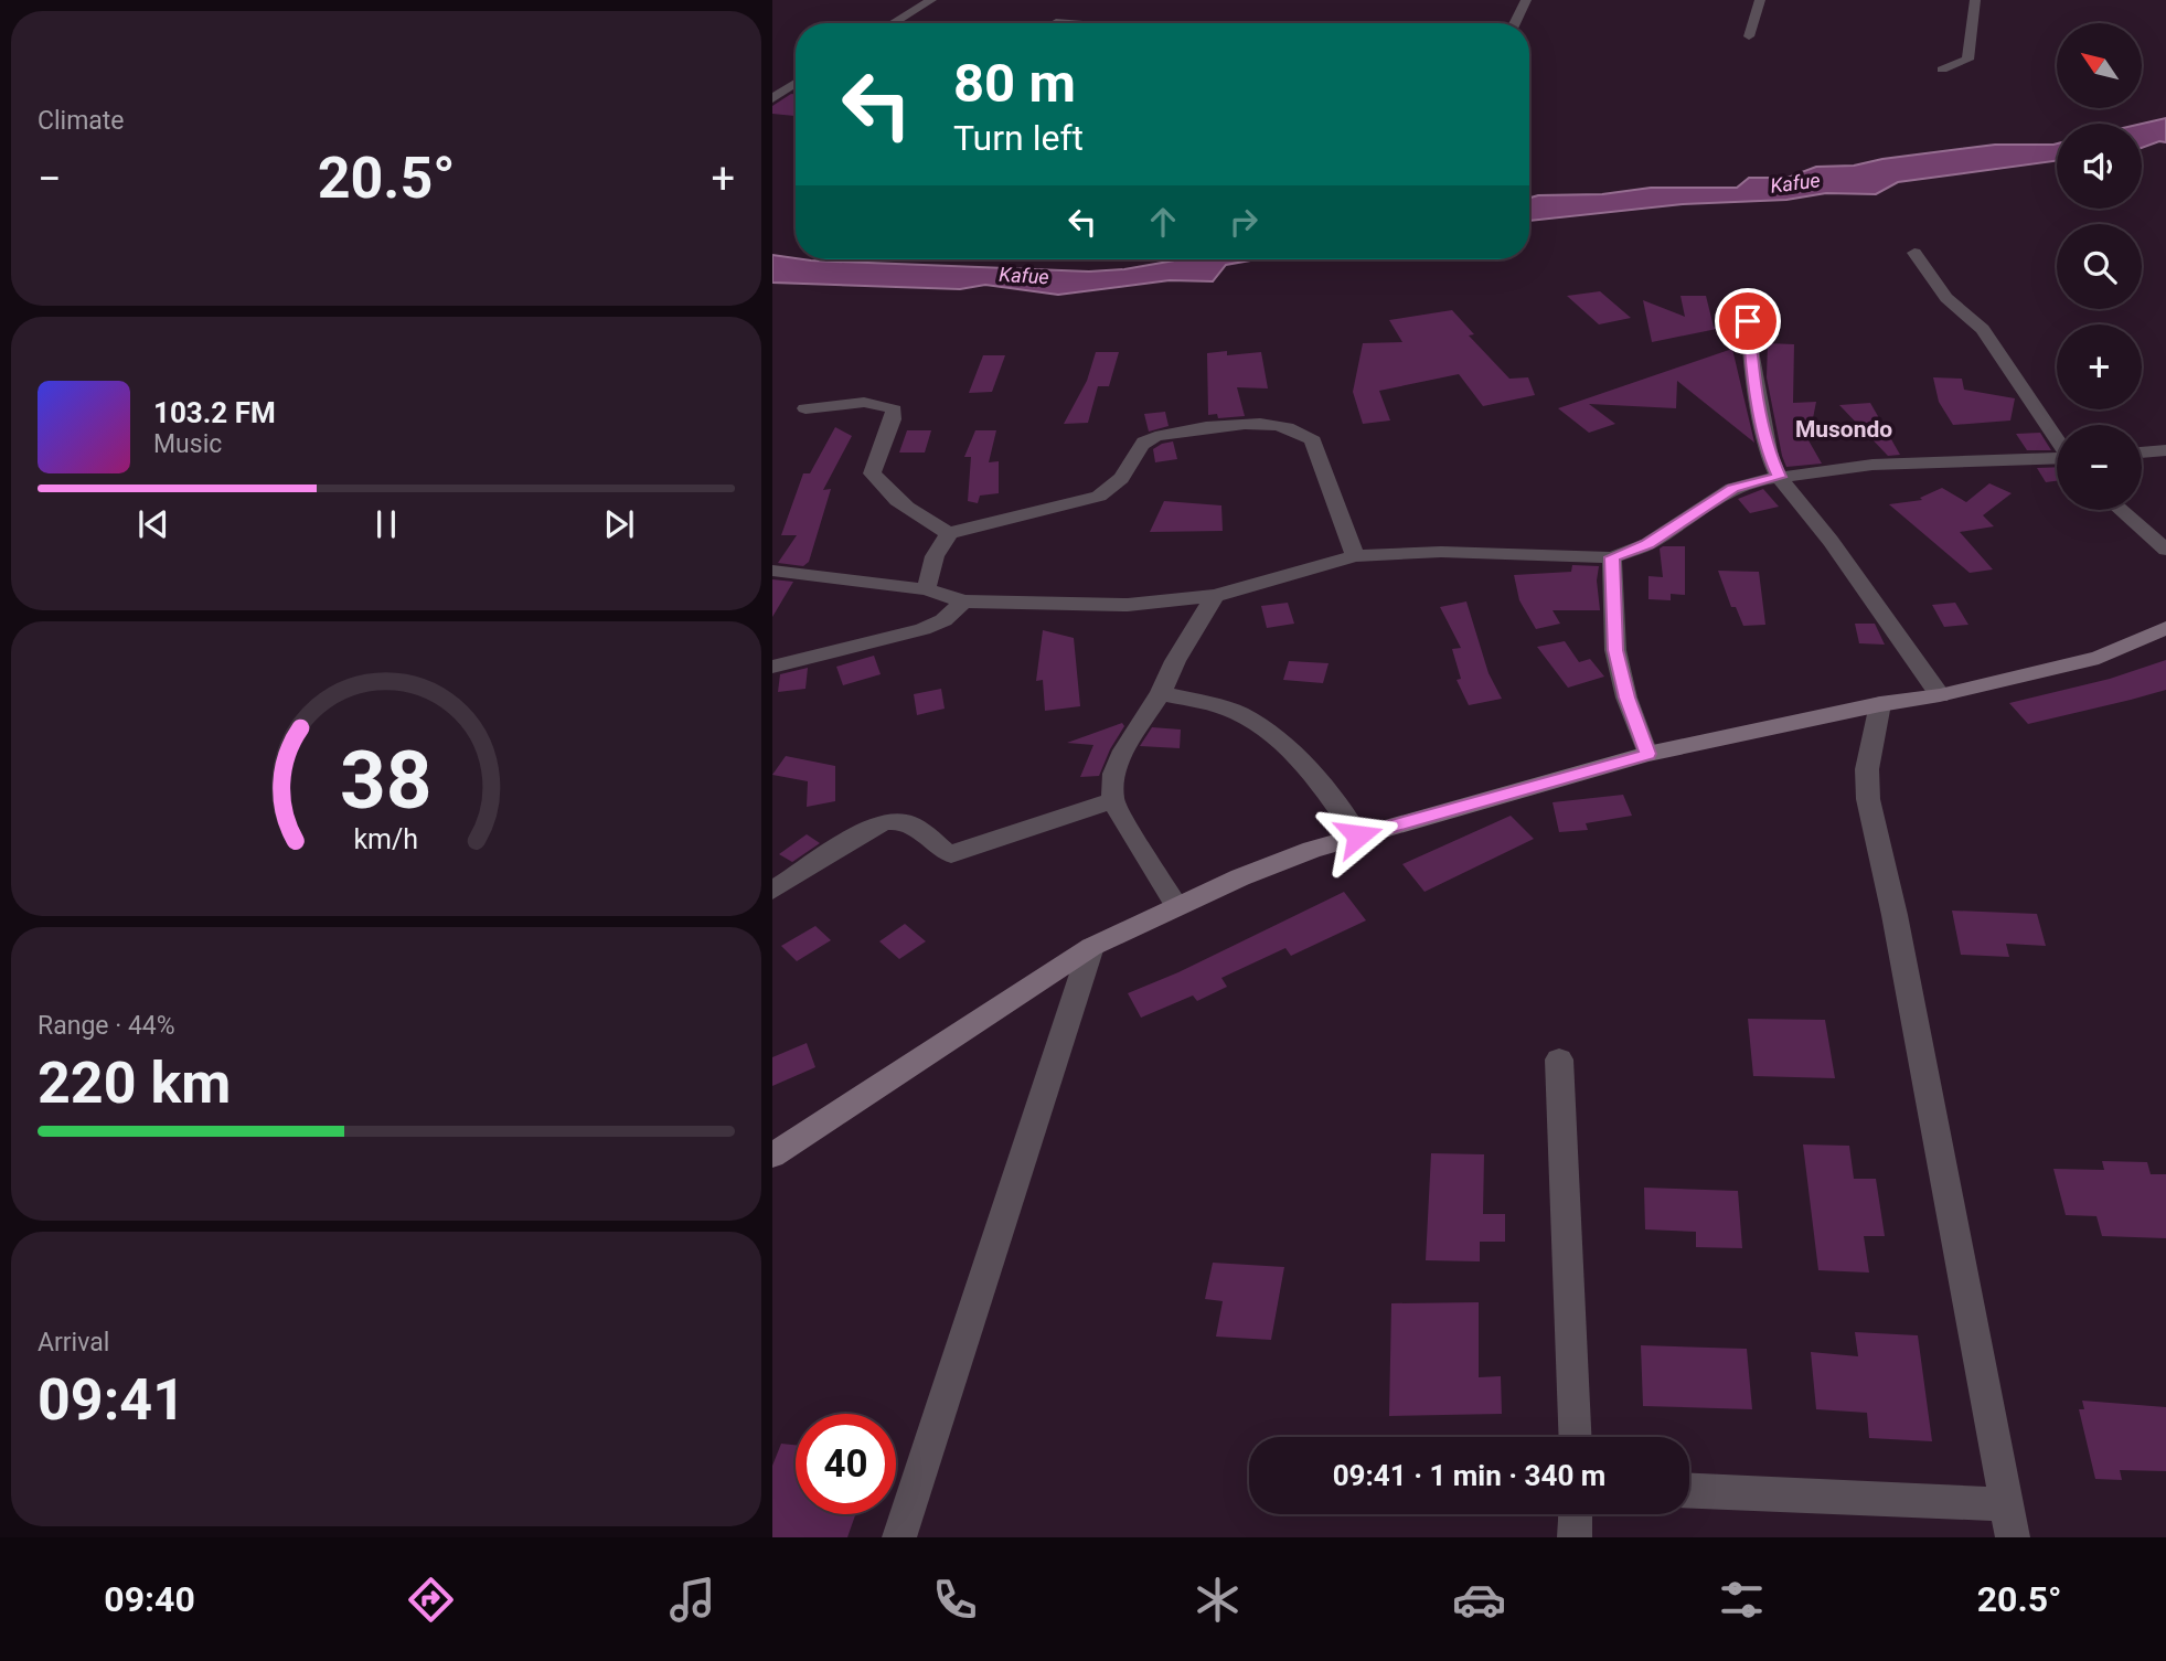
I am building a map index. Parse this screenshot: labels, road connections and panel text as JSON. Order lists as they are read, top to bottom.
{
  "districts": ["Musondo"],
  "water": ["Kafue"],
  "north": "top left",
  "page": {
    "tile": [
      "Climate",
      ["Range · 44%", "220 km"],
      ["Arrival", "09:41"]
    ],
    "map_buttons": ["+", "−"],
    "turn": ["80 m", "Turn left"],
    "heat": ["−", "20.5°", "+"],
    "song": ["103.2 FM", "Music"],
    "limit": "40",
    "trip": "09:41 · 1 min · 340 m",
    "tabs": ["09:40", "20.5°"],
    "gauge": ["38", "km/h"]
  }
}
